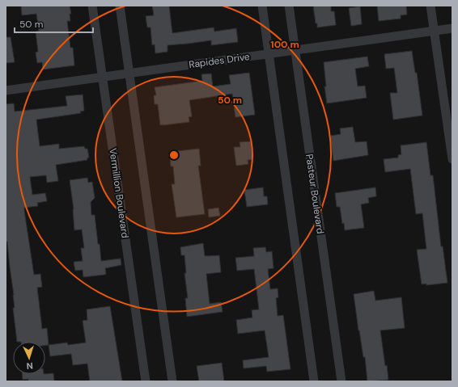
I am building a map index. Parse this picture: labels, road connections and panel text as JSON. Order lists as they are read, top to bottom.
{
  "streets": {
    "street": ["Rapides Drive", "Vermillion Boulevard", "Pasteur Boulevard"]
  },
  "crossings": [
    ["Rapides Drive", "Vermillion Boulevard"],
    ["Rapides Drive", "Pasteur Boulevard"]
  ],
  "scale_bar": "50 m",
  "north": "bottom",
  "rings": ["100 m", "50 m"]
}
